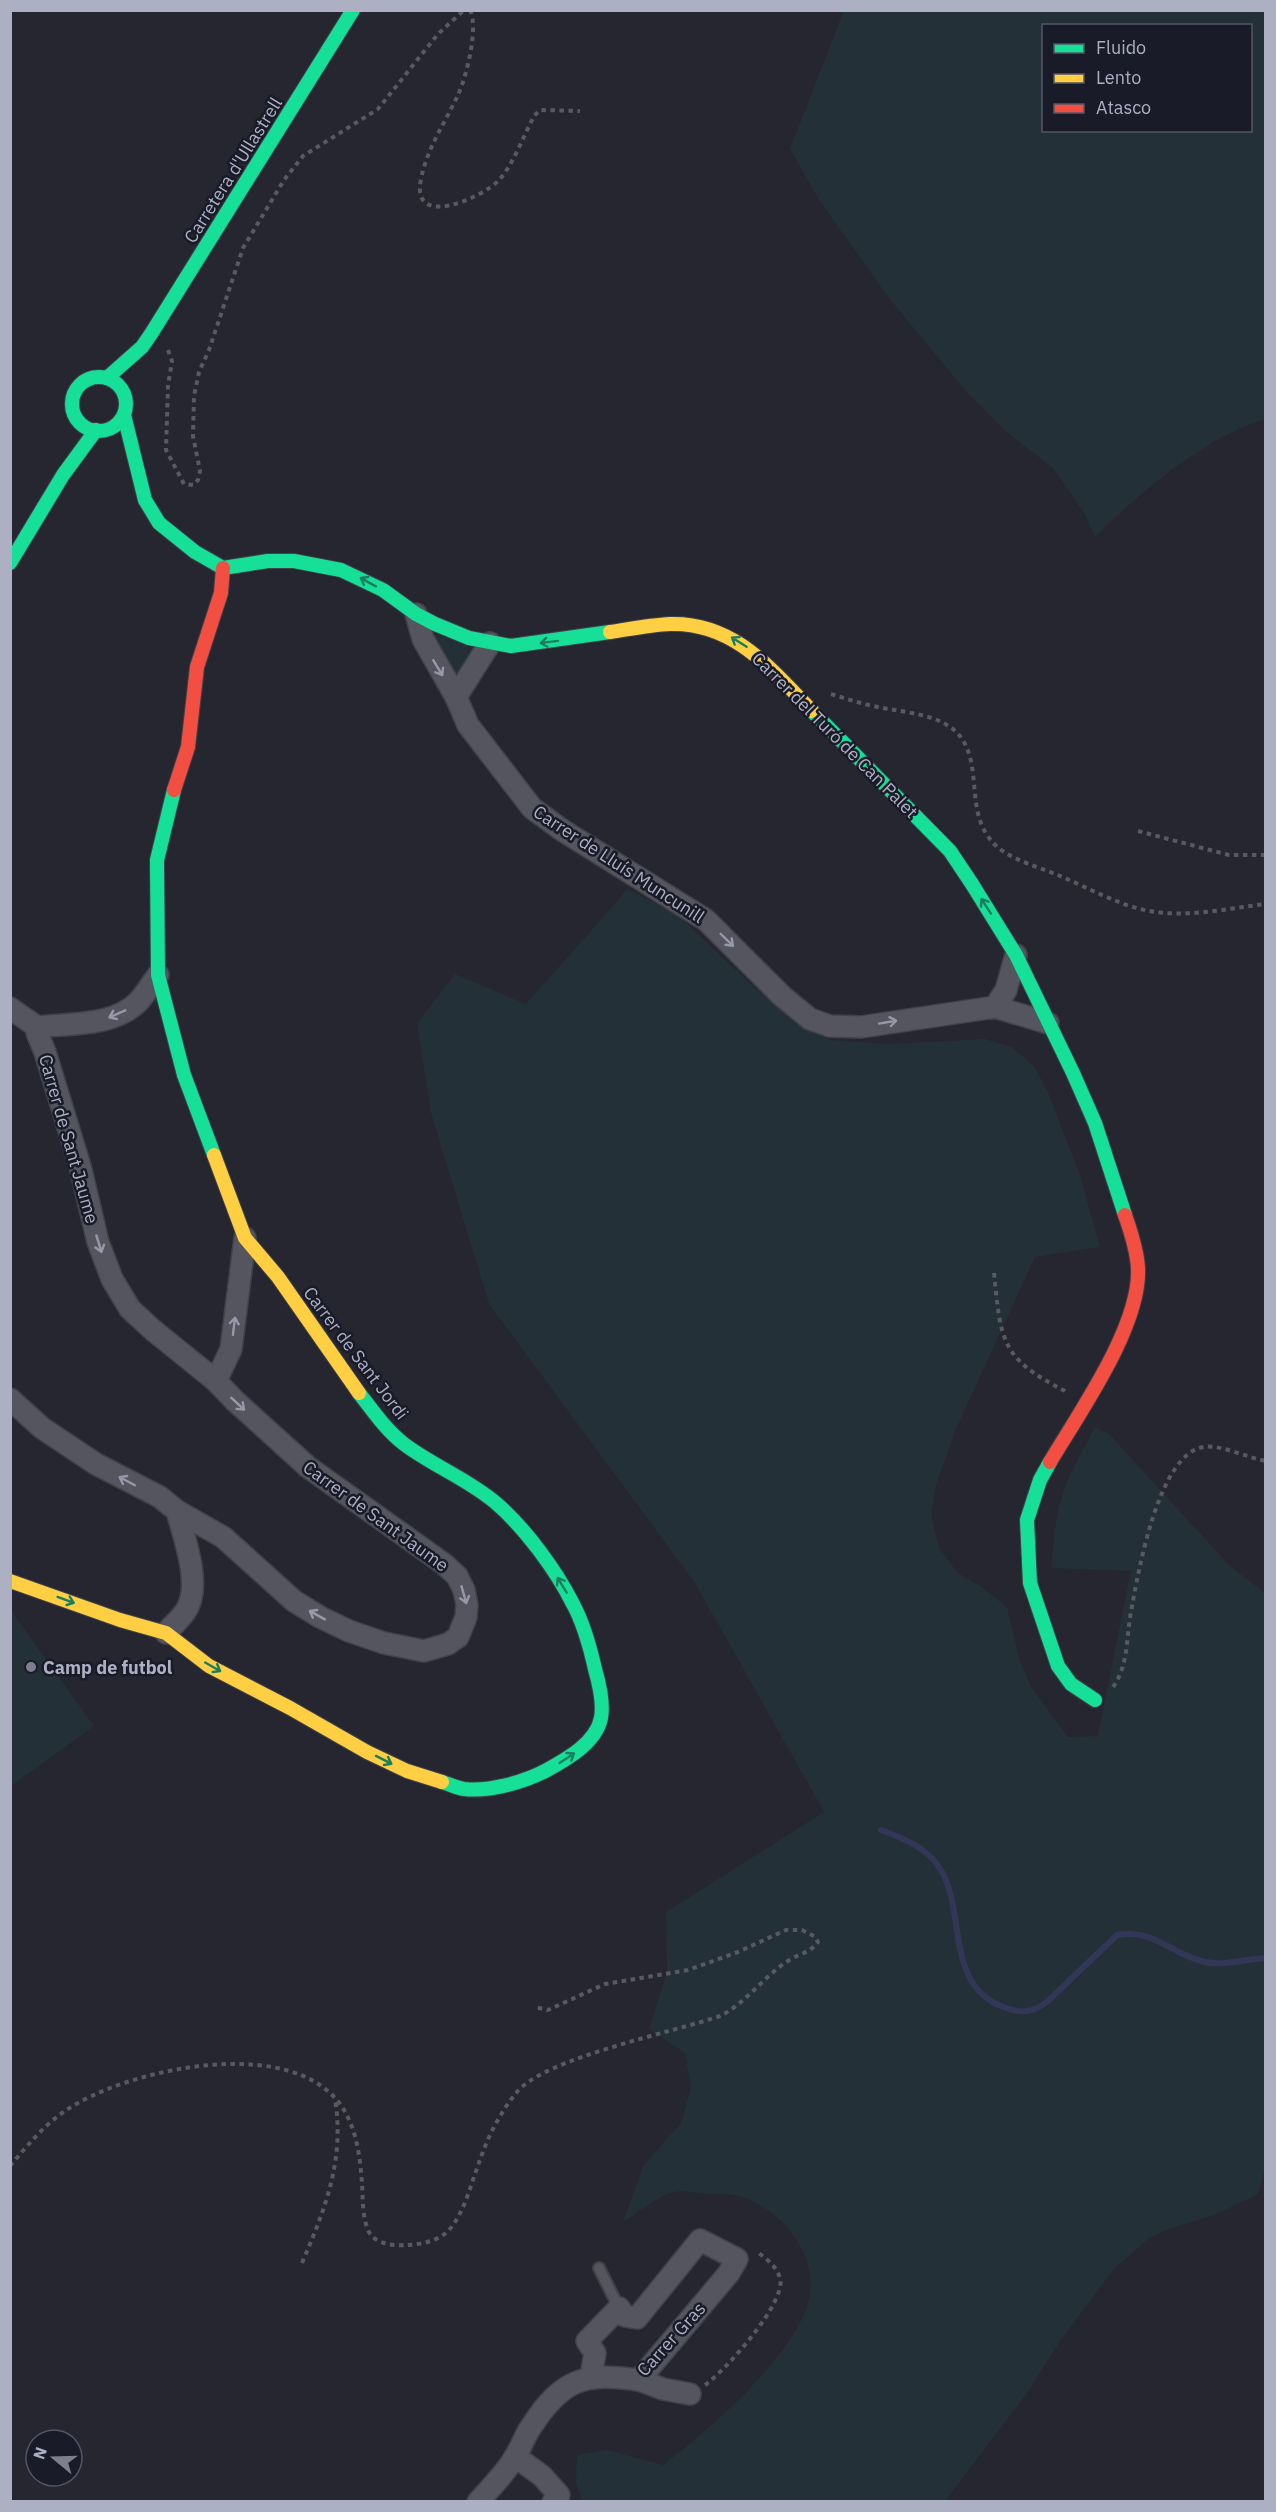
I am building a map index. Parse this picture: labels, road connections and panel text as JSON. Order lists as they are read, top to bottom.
{
  "streets": {
    "street": [
      "Carretera d'Ullastrell",
      "Carrer del Turó de Can Palet",
      "Carrer de Lluís Muncunill",
      "Carrer de Sant Jaume",
      "Carrer de Sant Jordi",
      "Carrer Gras"
    ]
  },
  "crossings": [
    ["Carrer del Turó de Can Palet", "Carrer de Lluís Muncunill"]
  ],
  "one_way": ["Carrer del Turó de Can Palet", "Carrer de Lluís Muncunill"],
  "places": ["Camp de futbol"],
  "legend": ["Fluido", "Lento", "Atasco"],
  "north": "left"
}
